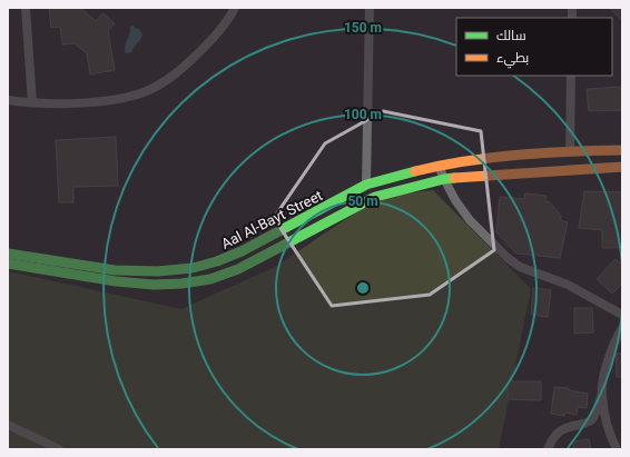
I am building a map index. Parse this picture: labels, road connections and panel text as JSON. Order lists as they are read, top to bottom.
{
  "streets": {
    "street": ["Aal Al-Bayt Street"]
  },
  "legend": ["سالك", "بطيء"],
  "rings": ["150 m", "100 m", "50 m"]
}
